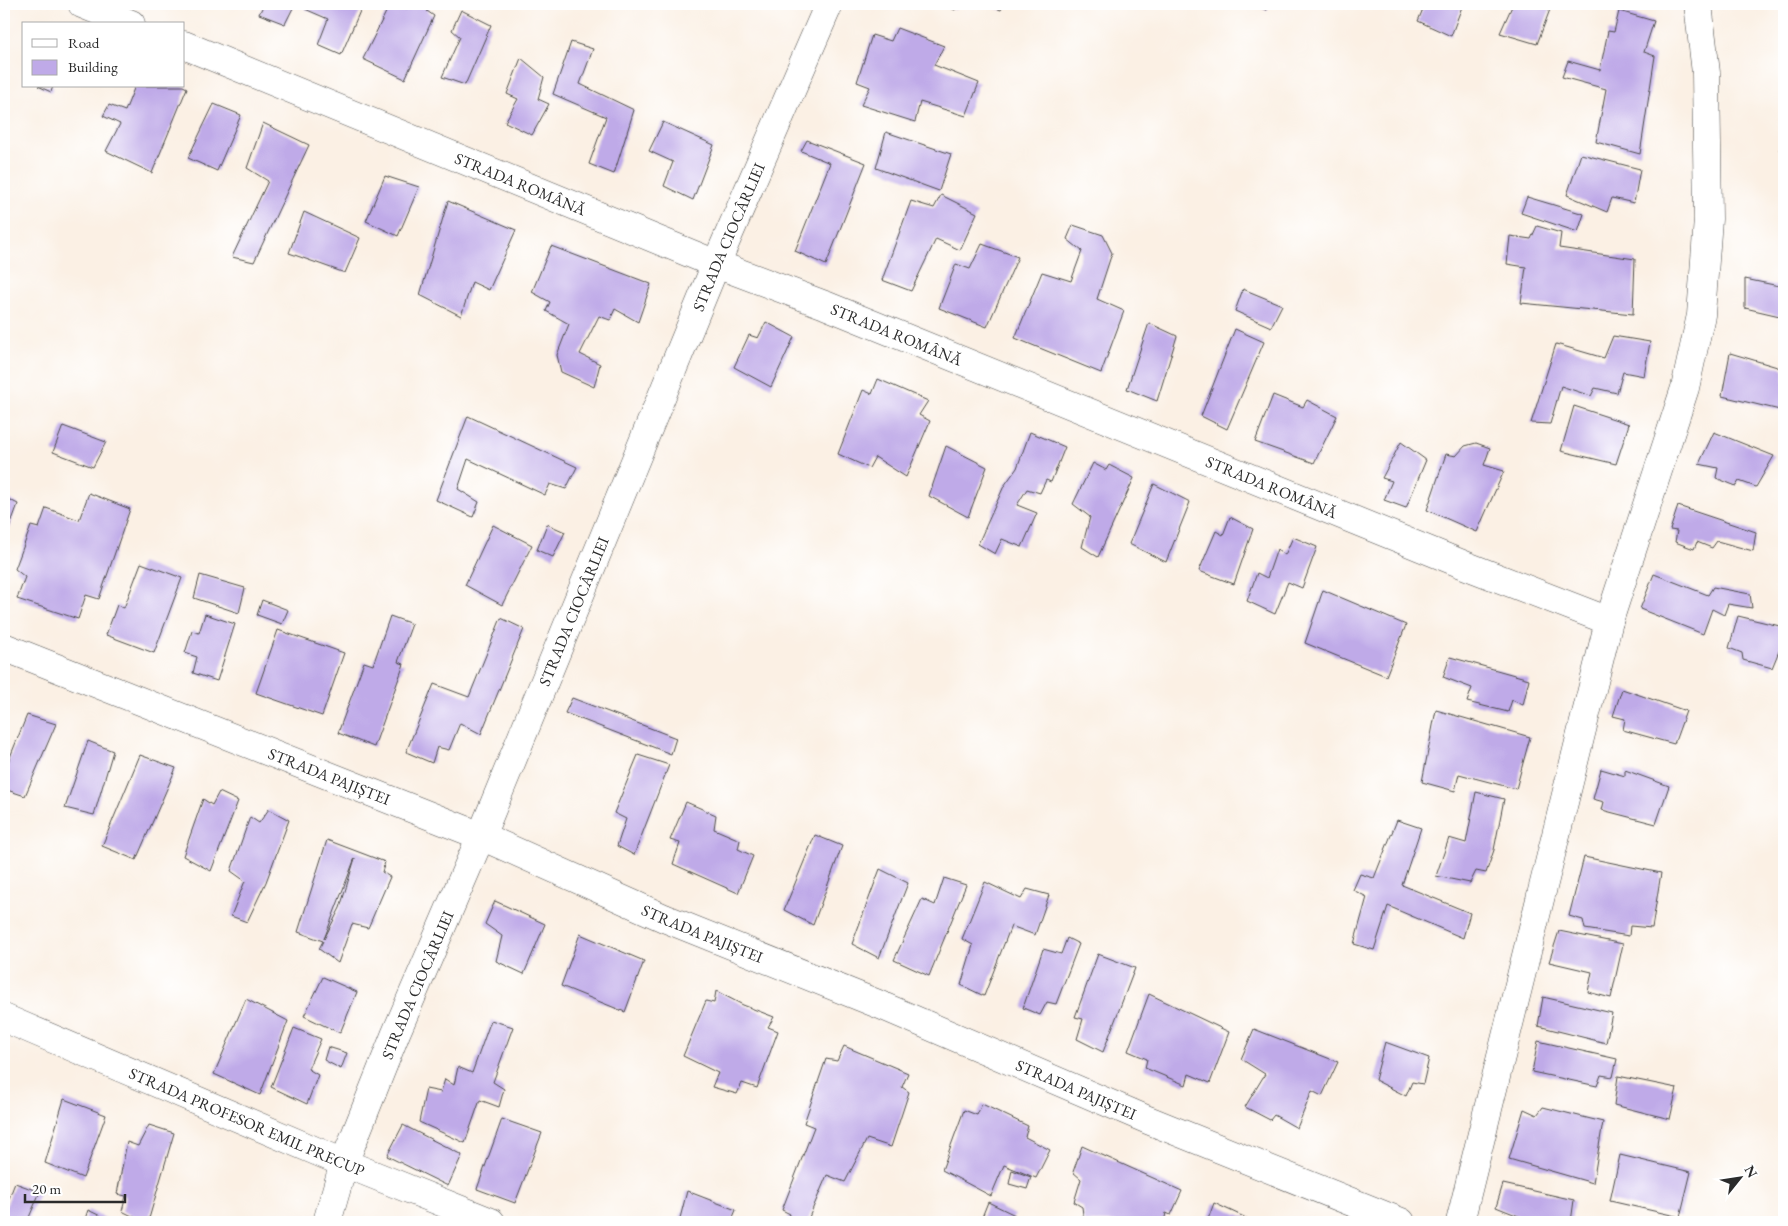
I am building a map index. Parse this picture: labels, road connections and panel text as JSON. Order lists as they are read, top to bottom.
{
  "streets": {
    "street": [
      "STRADA ROMÂNĂ",
      "STRADA CIOCÂRLIEI",
      "STRADA PAJIȘTEI",
      "STRADA PROFESOR EMIL PRECUP"
    ]
  },
  "crossings": [
    ["STRADA ROMÂNĂ", "STRADA CIOCÂRLIEI"],
    ["STRADA CIOCÂRLIEI", "STRADA PAJIȘTEI"],
    ["STRADA CIOCÂRLIEI", "STRADA PROFESOR EMIL PRECUP"]
  ],
  "legend": ["Road", "Building"],
  "scale_bar": "20 m",
  "north": "top right"
}
